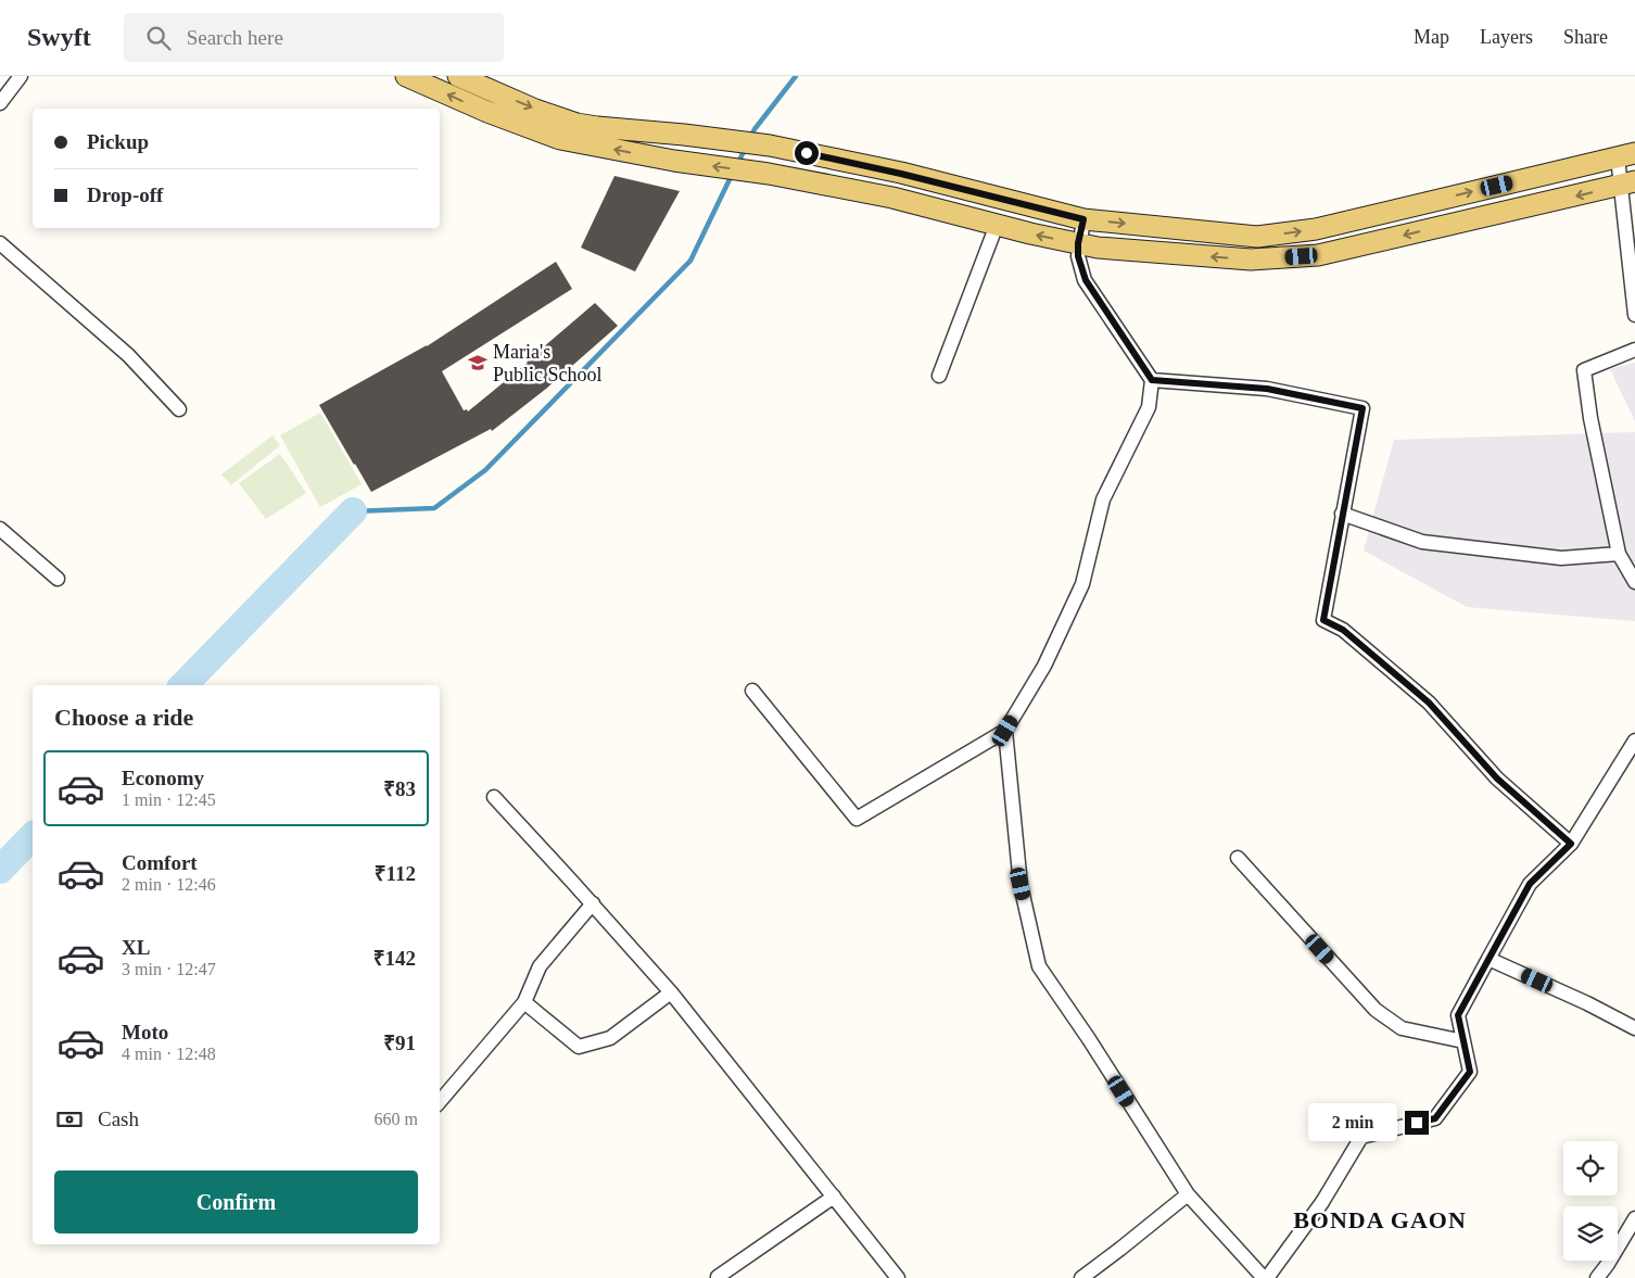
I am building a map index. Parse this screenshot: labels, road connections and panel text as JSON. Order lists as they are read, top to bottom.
{
  "districts": ["BONDA GAON"],
  "places": {
    "school or university": ["Maria's Public School"]
  },
  "page": {
    "header": "Swyft",
    "search": "Search here",
    "nav": ["Map", "Layers", "Share"],
    "banner": ["Pickup", "Drop-off"],
    "heading": "Choose a ride",
    "list": [
      {
        "name": "Economy",
        "note": "1 min · 12:45",
        "value": "₹83"
      },
      {
        "name": "Comfort",
        "note": "2 min · 12:46",
        "value": "₹112"
      },
      {
        "name": "XL",
        "note": "3 min · 12:47",
        "value": "₹142"
      },
      {
        "name": "Moto",
        "note": "4 min · 12:48",
        "value": "₹91"
      }
    ],
    "pay": ["Cash", "660 m"],
    "bubble": "2 min",
    "buttons": "Confirm"
  }
}
